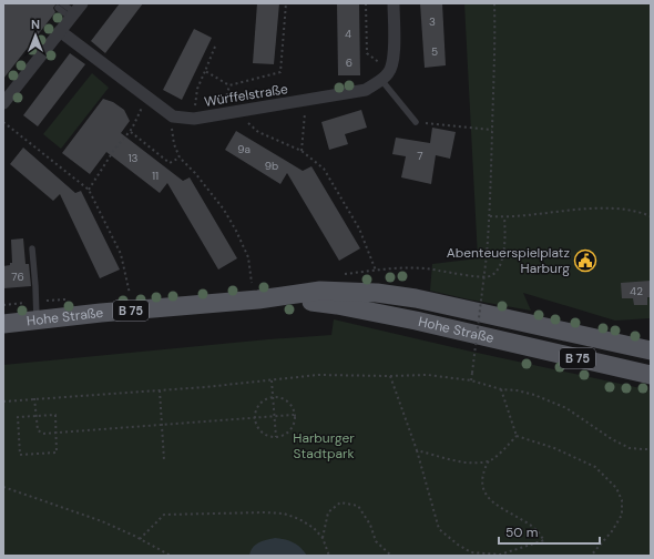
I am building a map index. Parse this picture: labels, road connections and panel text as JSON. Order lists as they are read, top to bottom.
{
  "streets": {
    "main road": ["B 75", "Hohe Straße"],
    "street": ["Würffelstraße"]
  },
  "parks": ["Harburger Stadtpark"],
  "places": {
    "public building": ["Abenteuerspielplatz Harburg"]
  },
  "house_numbers": [
    "3",
    "4",
    "5",
    "6",
    "9a",
    "7",
    "13",
    "9b",
    "11",
    "76",
    "42"
  ],
  "scale_bar": "50 m",
  "north": "top"
}
